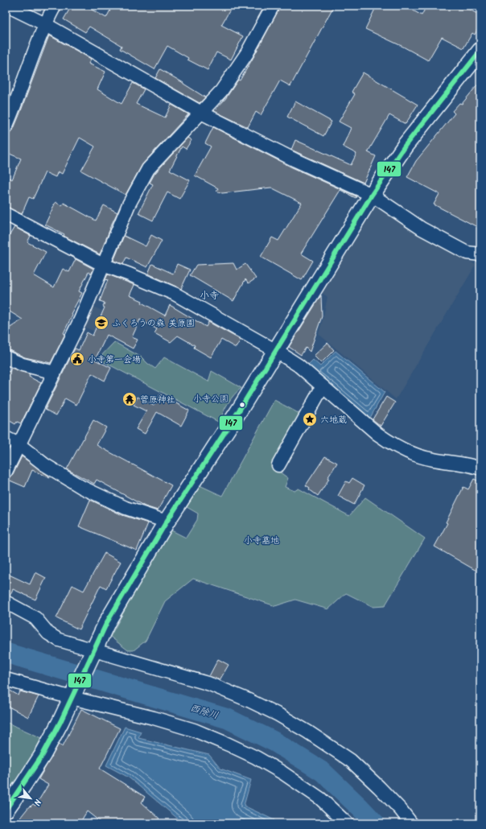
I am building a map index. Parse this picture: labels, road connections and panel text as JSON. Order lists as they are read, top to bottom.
{
  "districts": ["小寺"],
  "water": ["西除川"],
  "parks": ["小寺公園", "小寺墓地"],
  "places": {
    "school or university": ["ふくろうの森 美原園"],
    "public building": ["小寺第一会場"],
    "temple": ["菅原神社"],
    "place": ["六地蔵"]
  },
  "lines": ["transit line 147"],
  "north": "bottom right"
}
